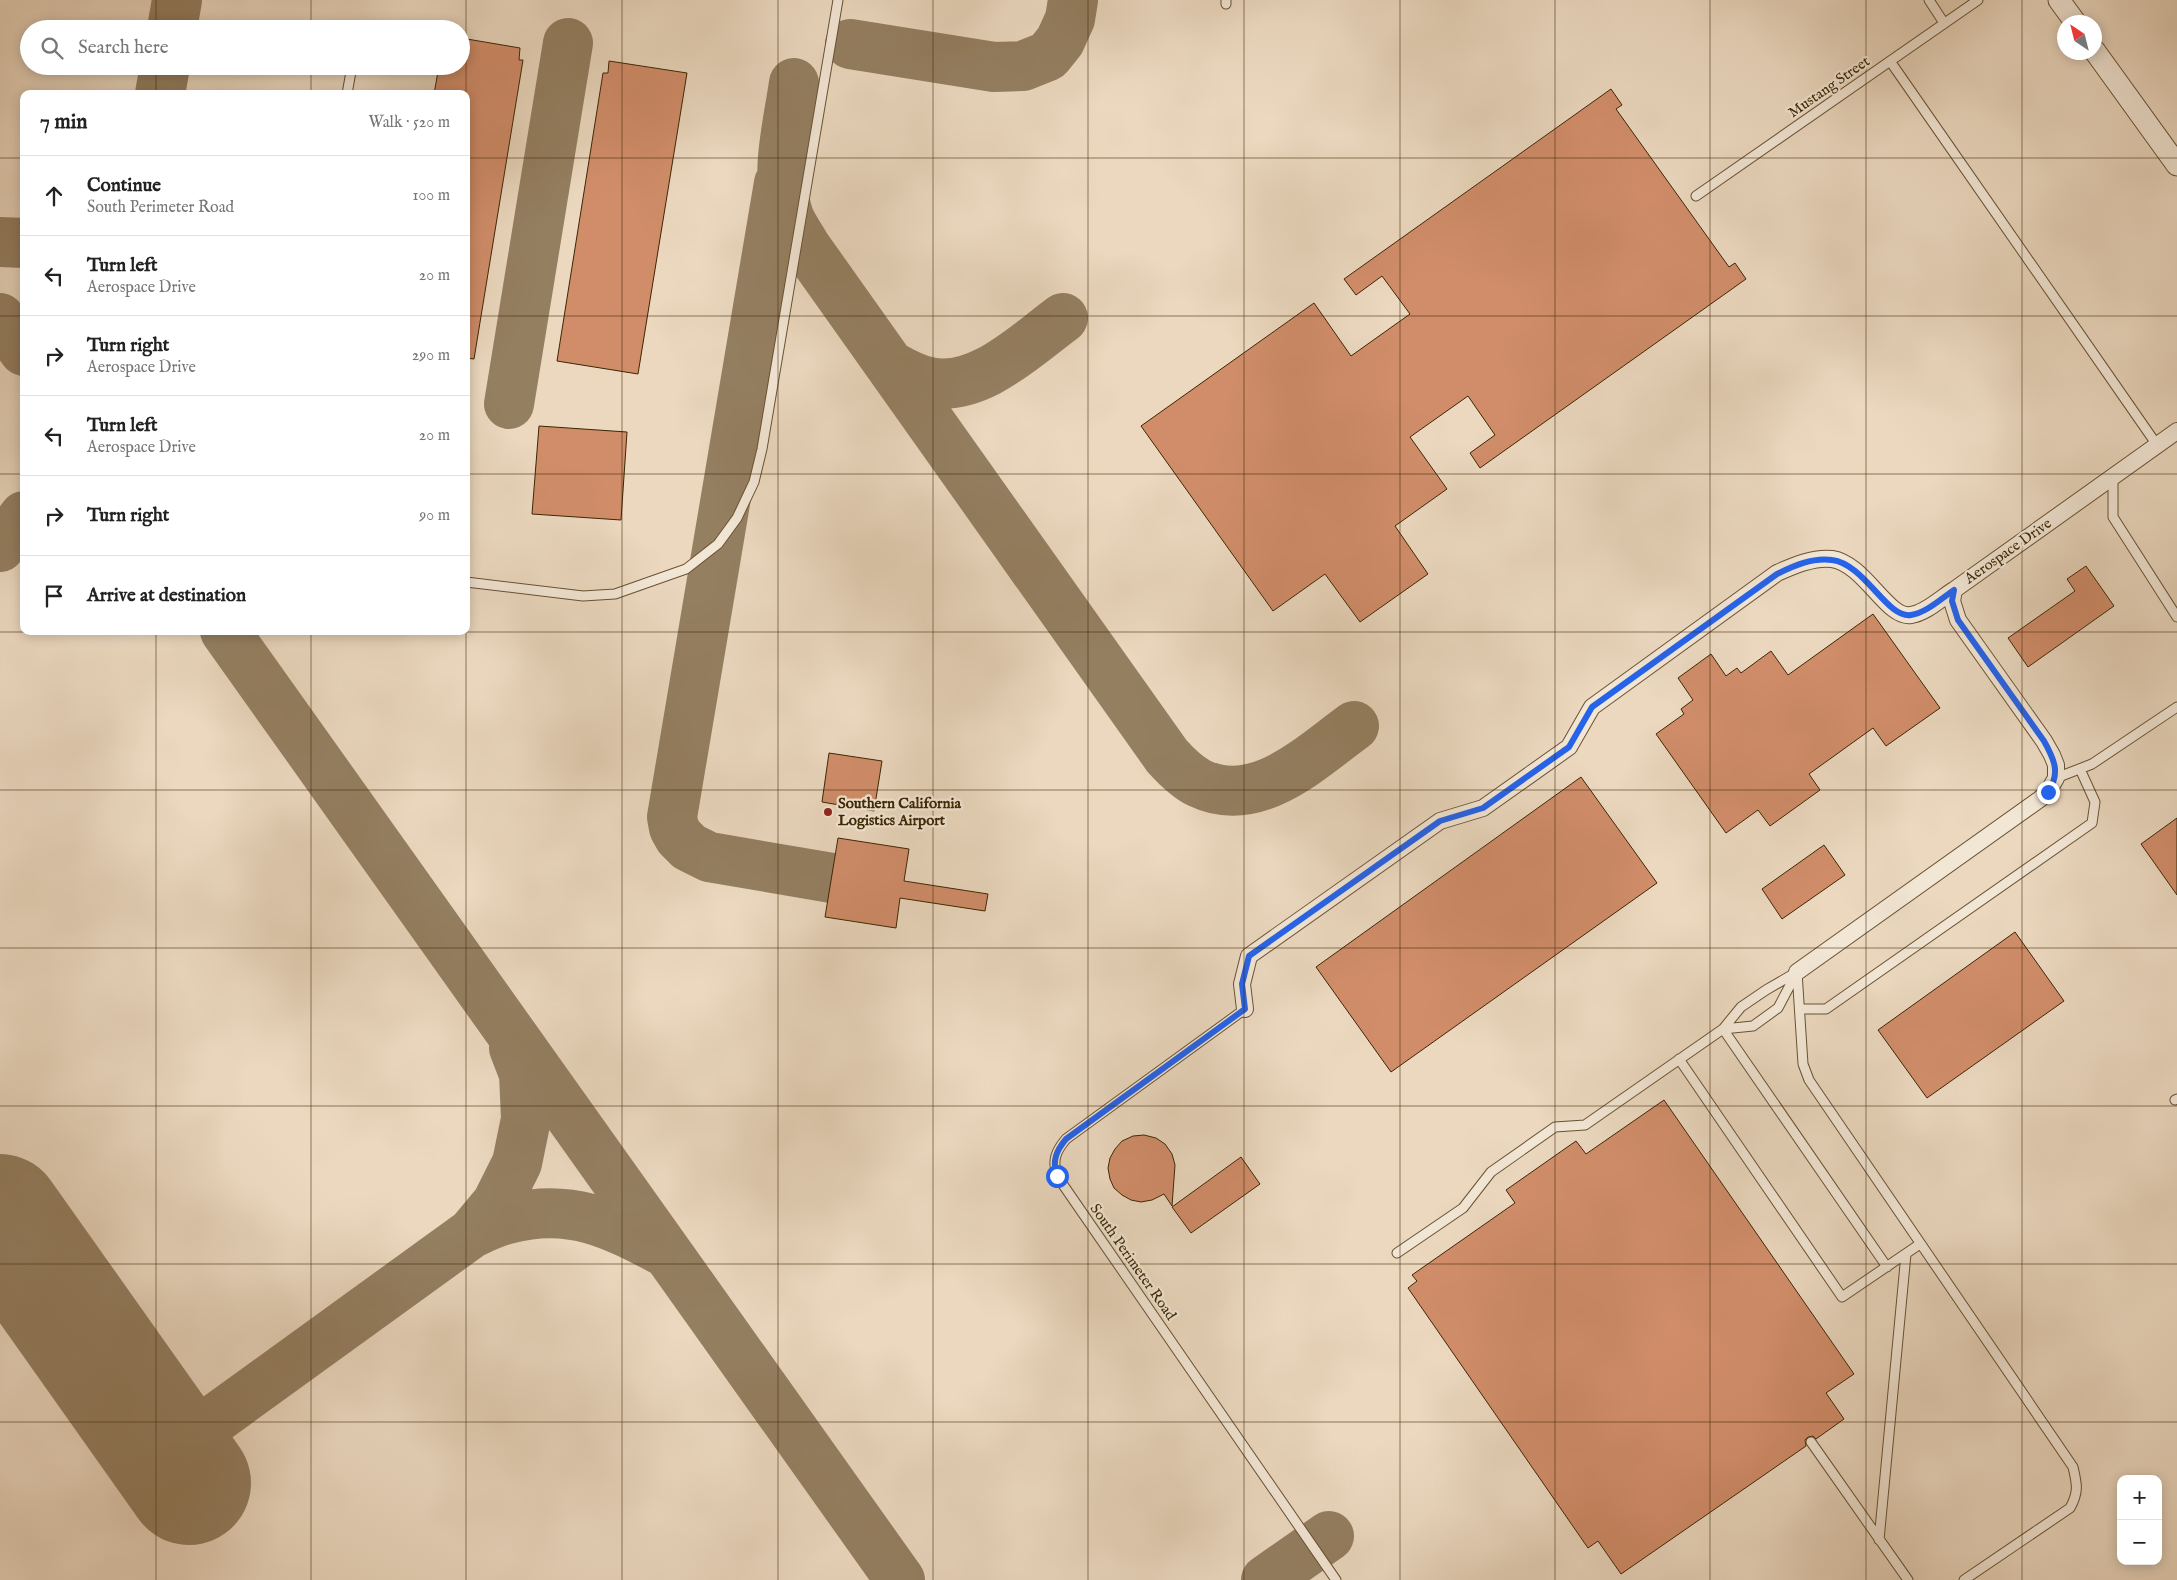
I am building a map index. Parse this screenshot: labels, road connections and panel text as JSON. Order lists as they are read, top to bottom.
{
  "streets": {
    "street": ["Aerospace Drive"],
    "lane": ["Mustang Street", "South Perimeter Road"]
  },
  "crossings": [
    ["Aerospace Drive", "South Perimeter Road"]
  ],
  "places": ["Southern California Logistics Airport"],
  "north": "top left",
  "page": {
    "search": "Search here",
    "heading": ["7 min", "Walk · 520 m"],
    "list": [
      ["Continue", "South Perimeter Road", "100 m"],
      ["Turn left", "Aerospace Drive", "20 m"],
      ["Turn right", "Aerospace Drive", "290 m"],
      ["Turn left", "Aerospace Drive", "20 m"],
      ["Turn right", "90 m"],
      "Arrive at destination"
    ],
    "map_buttons": ["+", "−"]
  }
}
